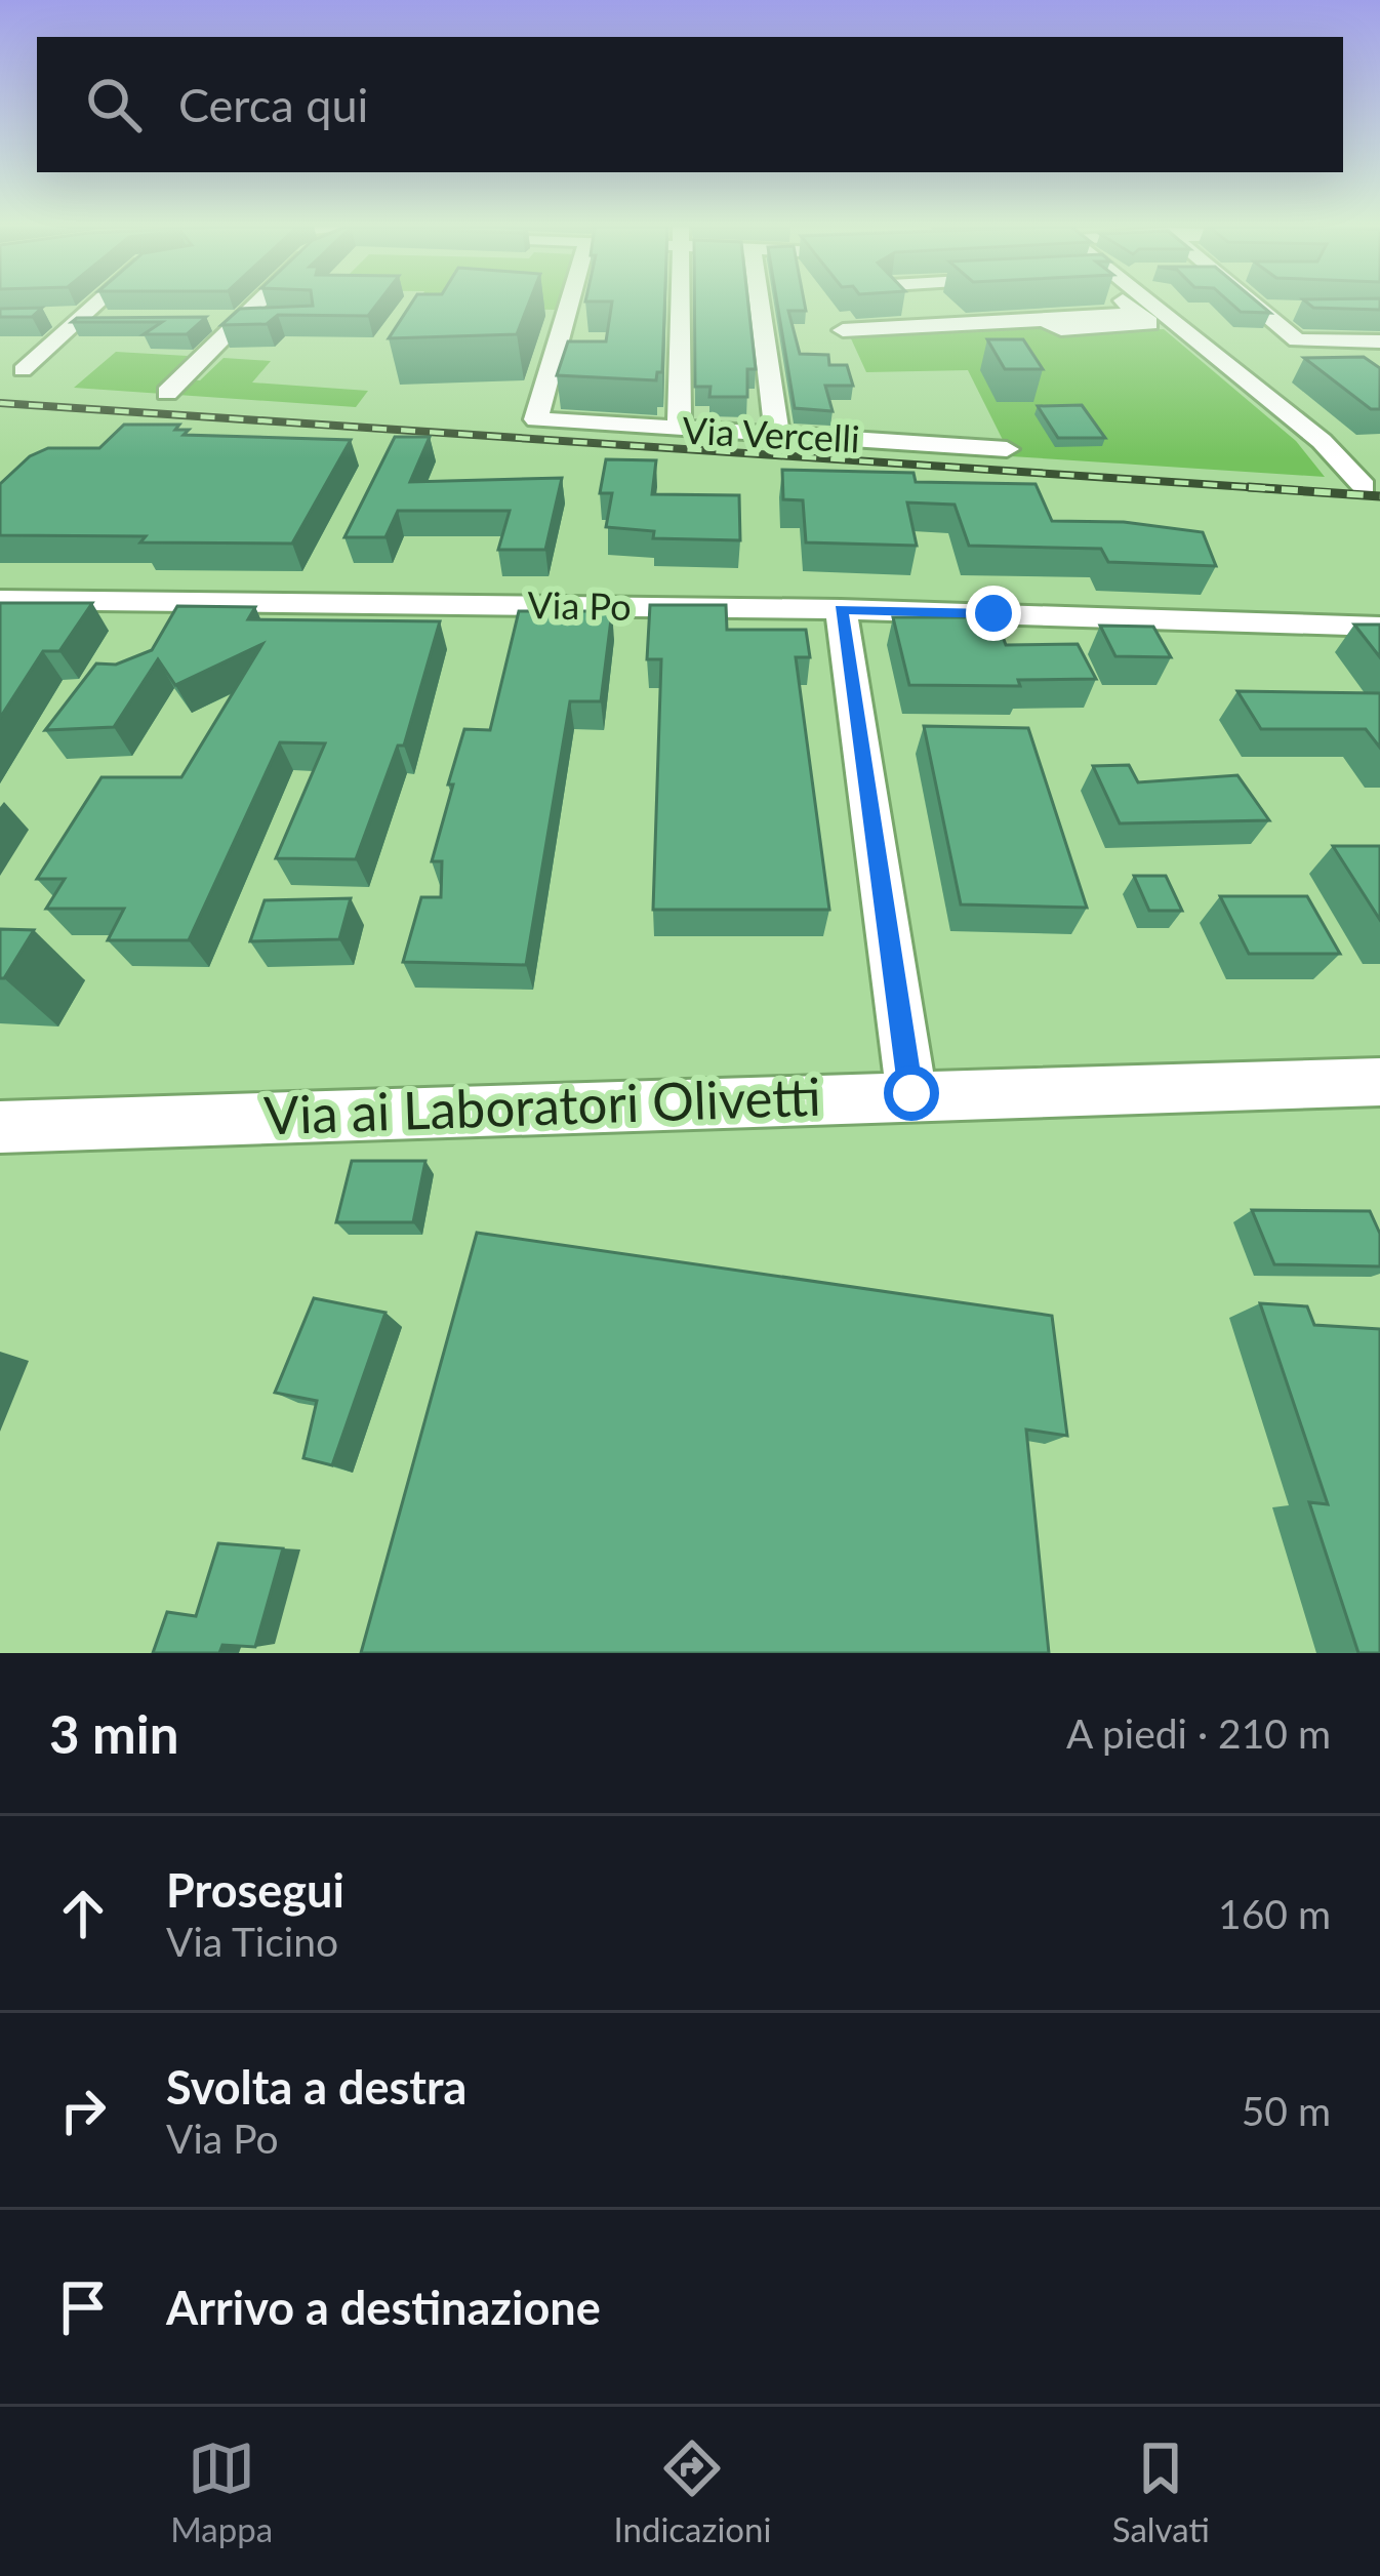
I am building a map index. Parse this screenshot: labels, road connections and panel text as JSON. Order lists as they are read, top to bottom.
{
  "streets": {
    "street": ["Via Vercelli", "Via Po", "Via ai Laboratori Olivetti"]
  },
  "page": {
    "search": "Cerca qui",
    "heading": ["3 min", "A piedi · 210 m"],
    "list": [
      ["Prosegui", "Via Ticino", "160 m"],
      ["Svolta a destra", "Via Po", "50 m"],
      "Arrivo a destinazione"
    ],
    "nav": ["Mappa", "Indicazioni", "Salvati"]
  }
}
